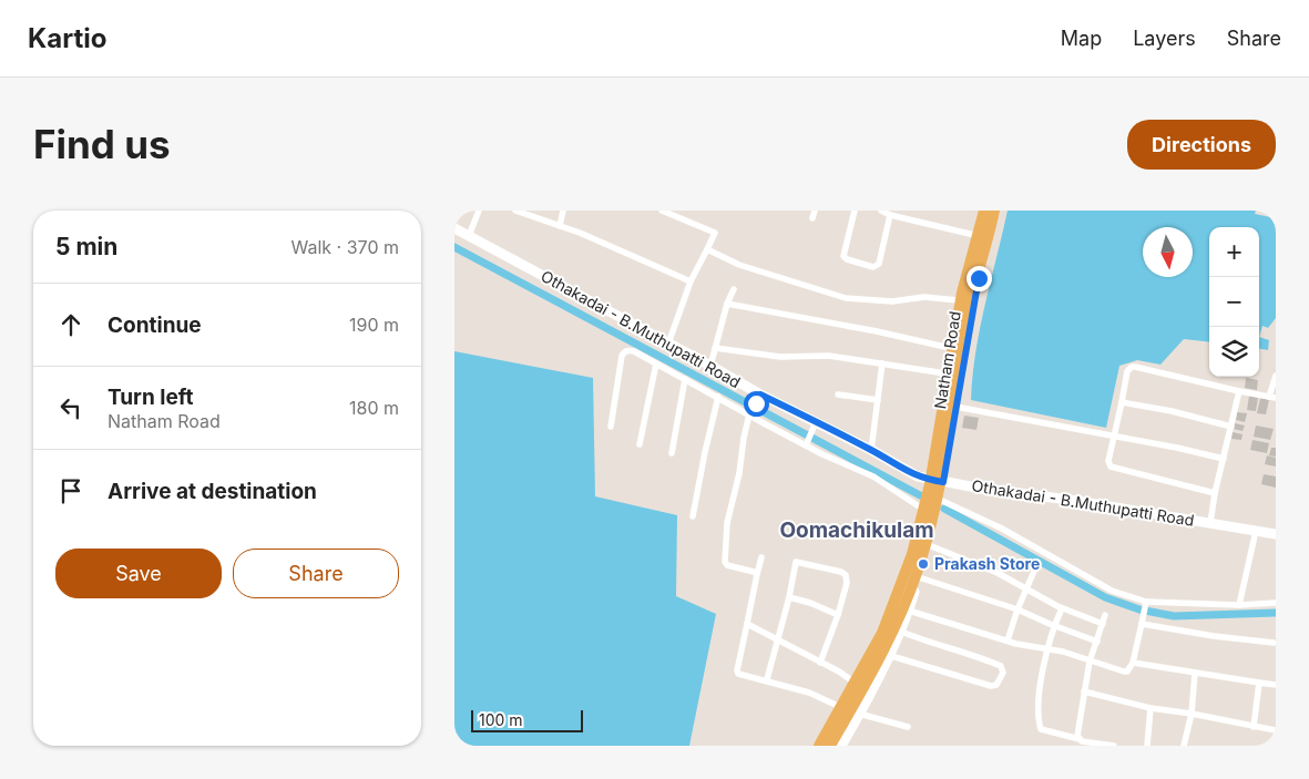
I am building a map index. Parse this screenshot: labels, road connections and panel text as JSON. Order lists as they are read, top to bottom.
{
  "streets": {
    "main road": ["Othakadai - B.Muthupatti Road", "Natham Road"]
  },
  "crossings": [
    ["Othakadai - B.Muthupatti Road", "Natham Road"]
  ],
  "districts": ["Oomachikulam"],
  "places": ["Prakash Store"],
  "scale_bar": "100 m",
  "north": "bottom",
  "page": {
    "header": "Kartio",
    "nav": ["Map", "Layers", "Share"],
    "buttons": [
      "Directions",
      ["Save", "Share"]
    ],
    "title": "Find us",
    "heading": ["5 min", "Walk · 370 m"],
    "map_buttons": ["+", "−"],
    "list": [
      ["Continue", "190 m"],
      ["Turn left", "Natham Road", "180 m"],
      "Arrive at destination"
    ],
    "scale": "100 m"
  }
}
